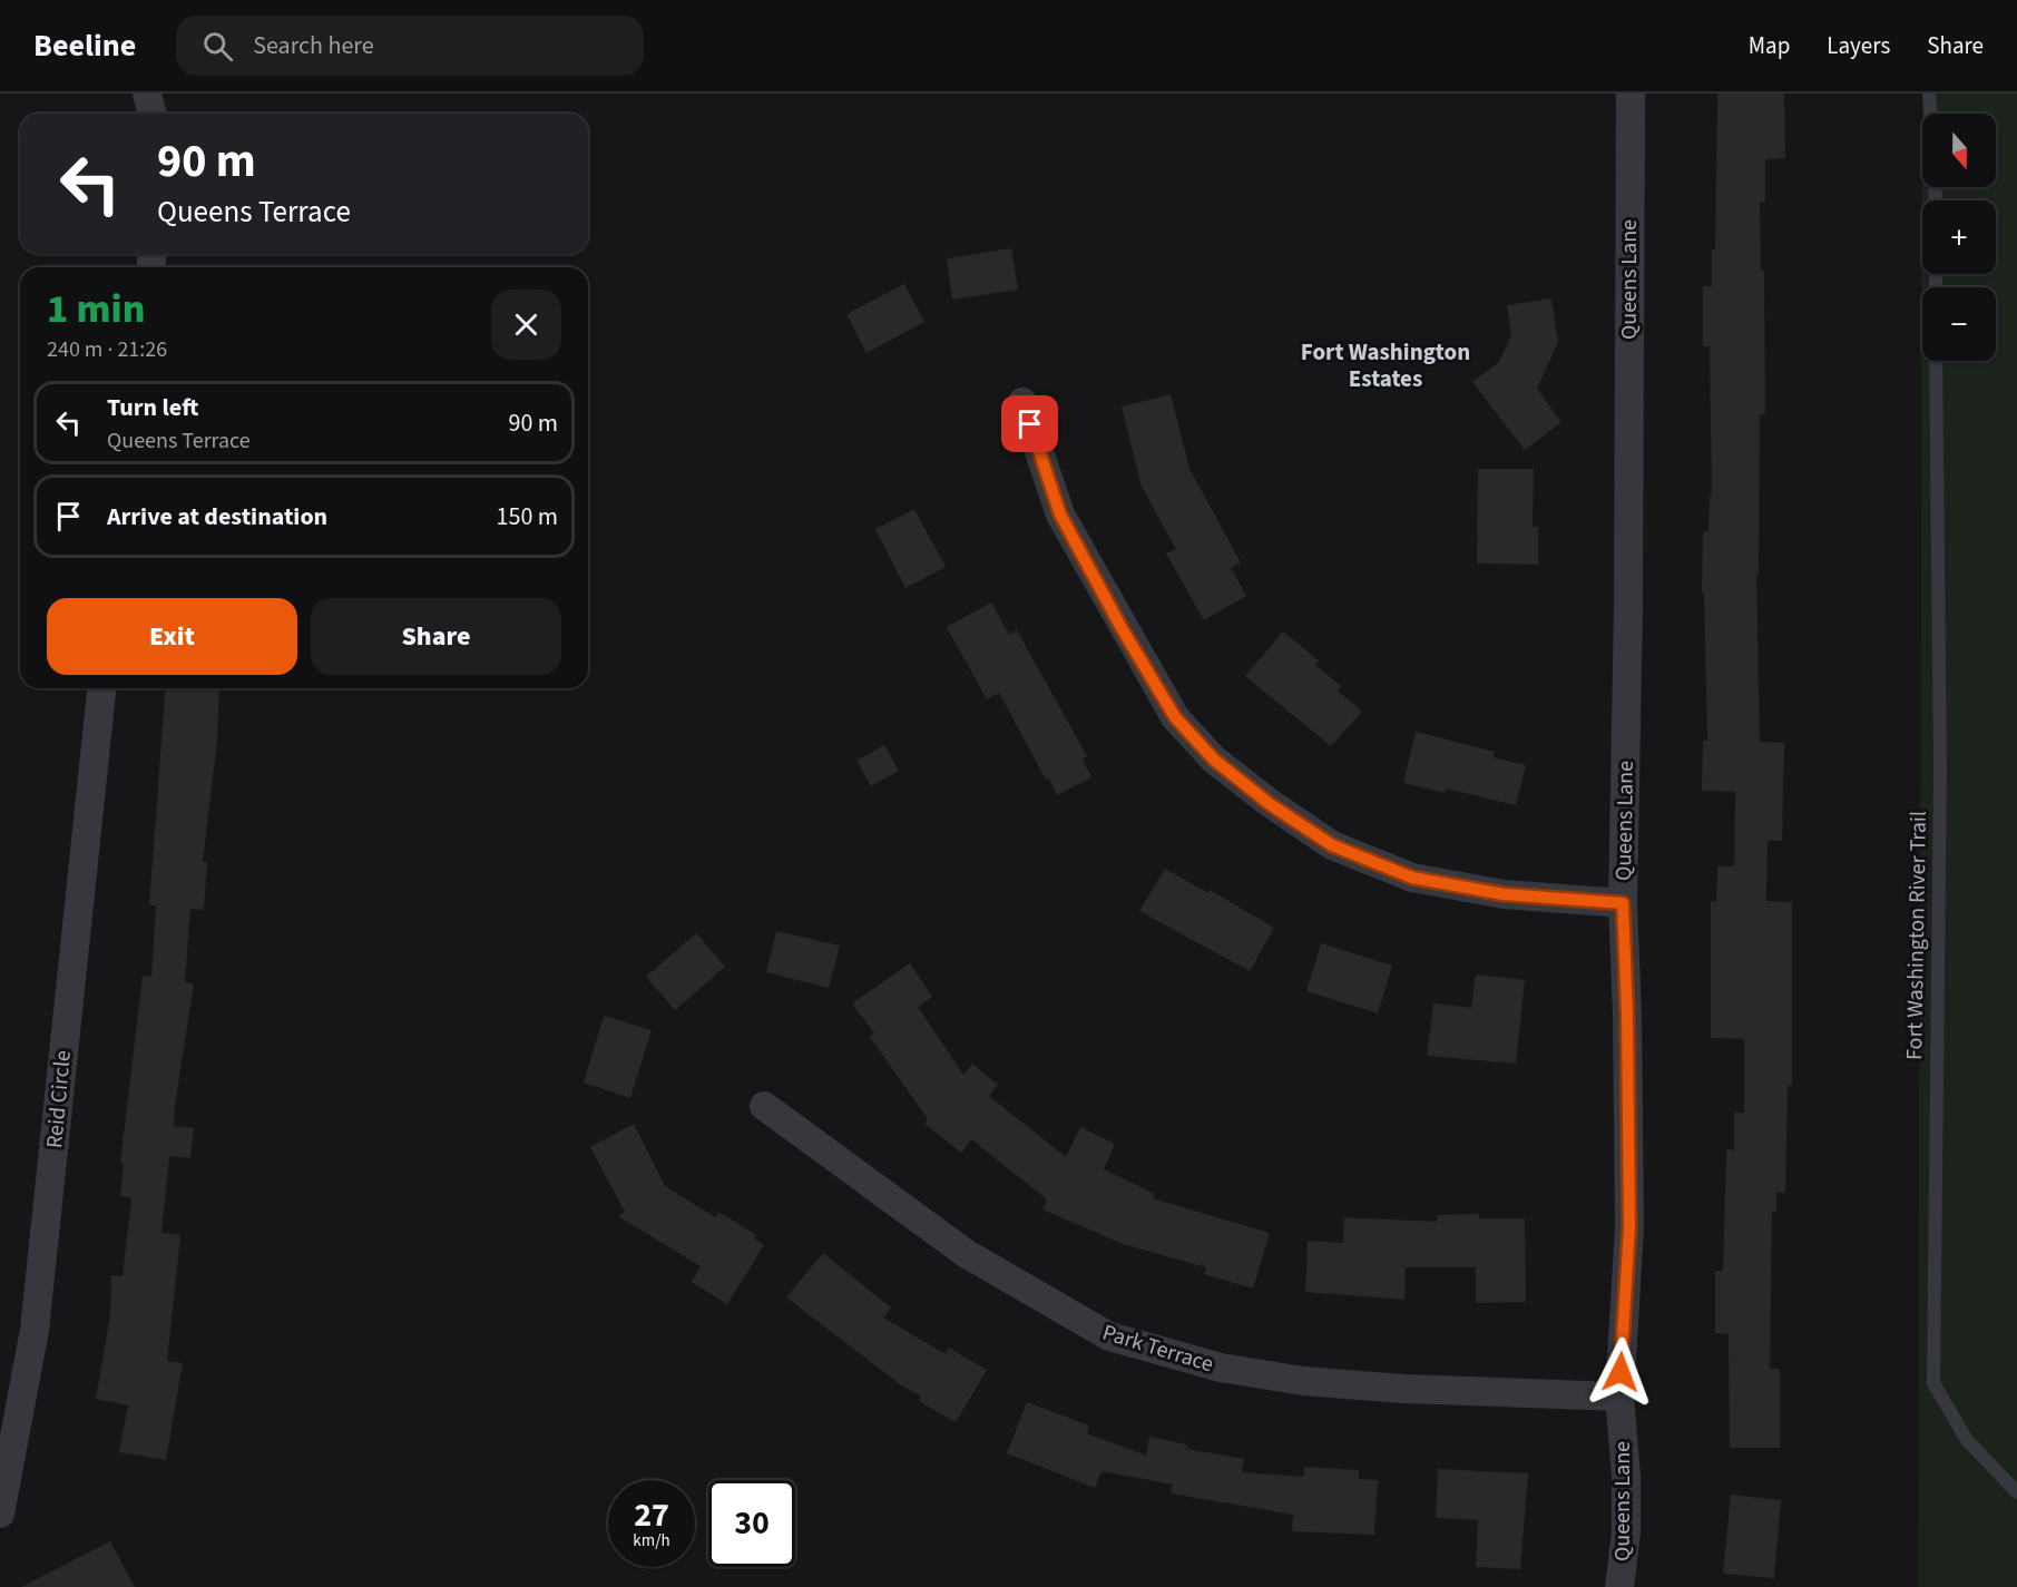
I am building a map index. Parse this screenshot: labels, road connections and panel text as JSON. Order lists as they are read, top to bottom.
{
  "streets": {
    "street": ["Queens Lane", "Reid Circle", "Park Terrace"],
    "lane": ["Fort Washington River Trail"]
  },
  "crossings": [
    ["Queens Lane", "Park Terrace"]
  ],
  "districts": ["Fort Washington Estates"],
  "north": "bottom",
  "page": {
    "header": "Beeline",
    "search": "Search here",
    "nav": ["Map", "Layers", "Share"],
    "map_buttons": ["+", "−"],
    "turn": ["90 m", "Queens Terrace"],
    "heading": ["1 min", "240 m · 21:26"],
    "list": [
      {
        "name": "Turn left",
        "note": "Queens Terrace",
        "value": "90 m"
      },
      {
        "name": "Arrive at destination",
        "value": "150 m"
      }
    ],
    "buttons": ["Exit", "Share"],
    "speed": "27 km/h",
    "limit": "30"
  }
}
